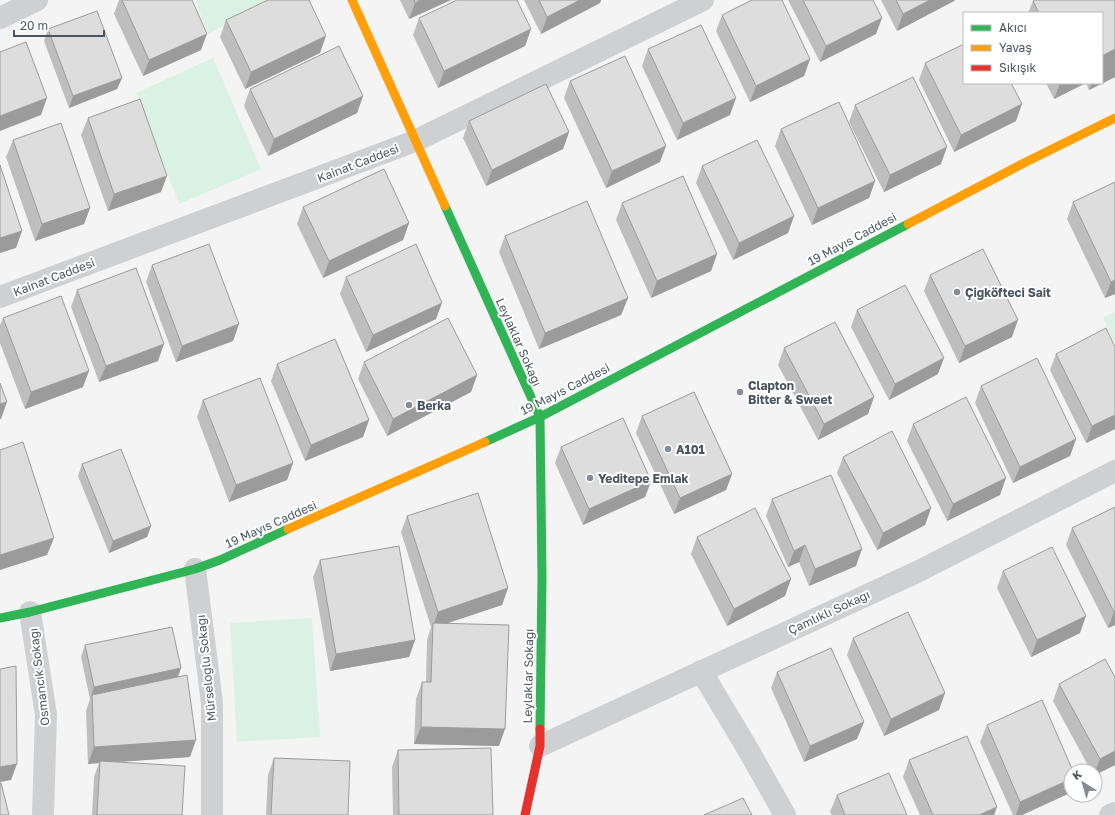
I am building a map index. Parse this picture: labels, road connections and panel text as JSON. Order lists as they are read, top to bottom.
{
  "streets": {
    "street": [
      "Kainat Caddesi",
      "19 Mayıs Caddesi",
      "Leylaklar Sokağı",
      "Çamlıklı Sokağı",
      "Mürseloğlu Sokağı",
      "Osmancık Sokağı"
    ]
  },
  "crossings": [
    ["Kainat Caddesi", "Leylaklar Sokağı"],
    ["19 Mayıs Caddesi", "Leylaklar Sokağı"],
    ["19 Mayıs Caddesi", "Mürseloğlu Sokağı"],
    ["19 Mayıs Caddesi", "Osmancık Sokağı"],
    ["Leylaklar Sokağı", "Çamlıklı Sokağı"]
  ],
  "places": [
    "Çiğköfteci Sait",
    "Clapton Bitter & Sweet",
    "Berka",
    "A101",
    "Yeditepe Emlak"
  ],
  "legend": ["Akıcı", "Yavaş", "Sıkışık"],
  "scale_bar": "20 m",
  "north": "top left"
}
